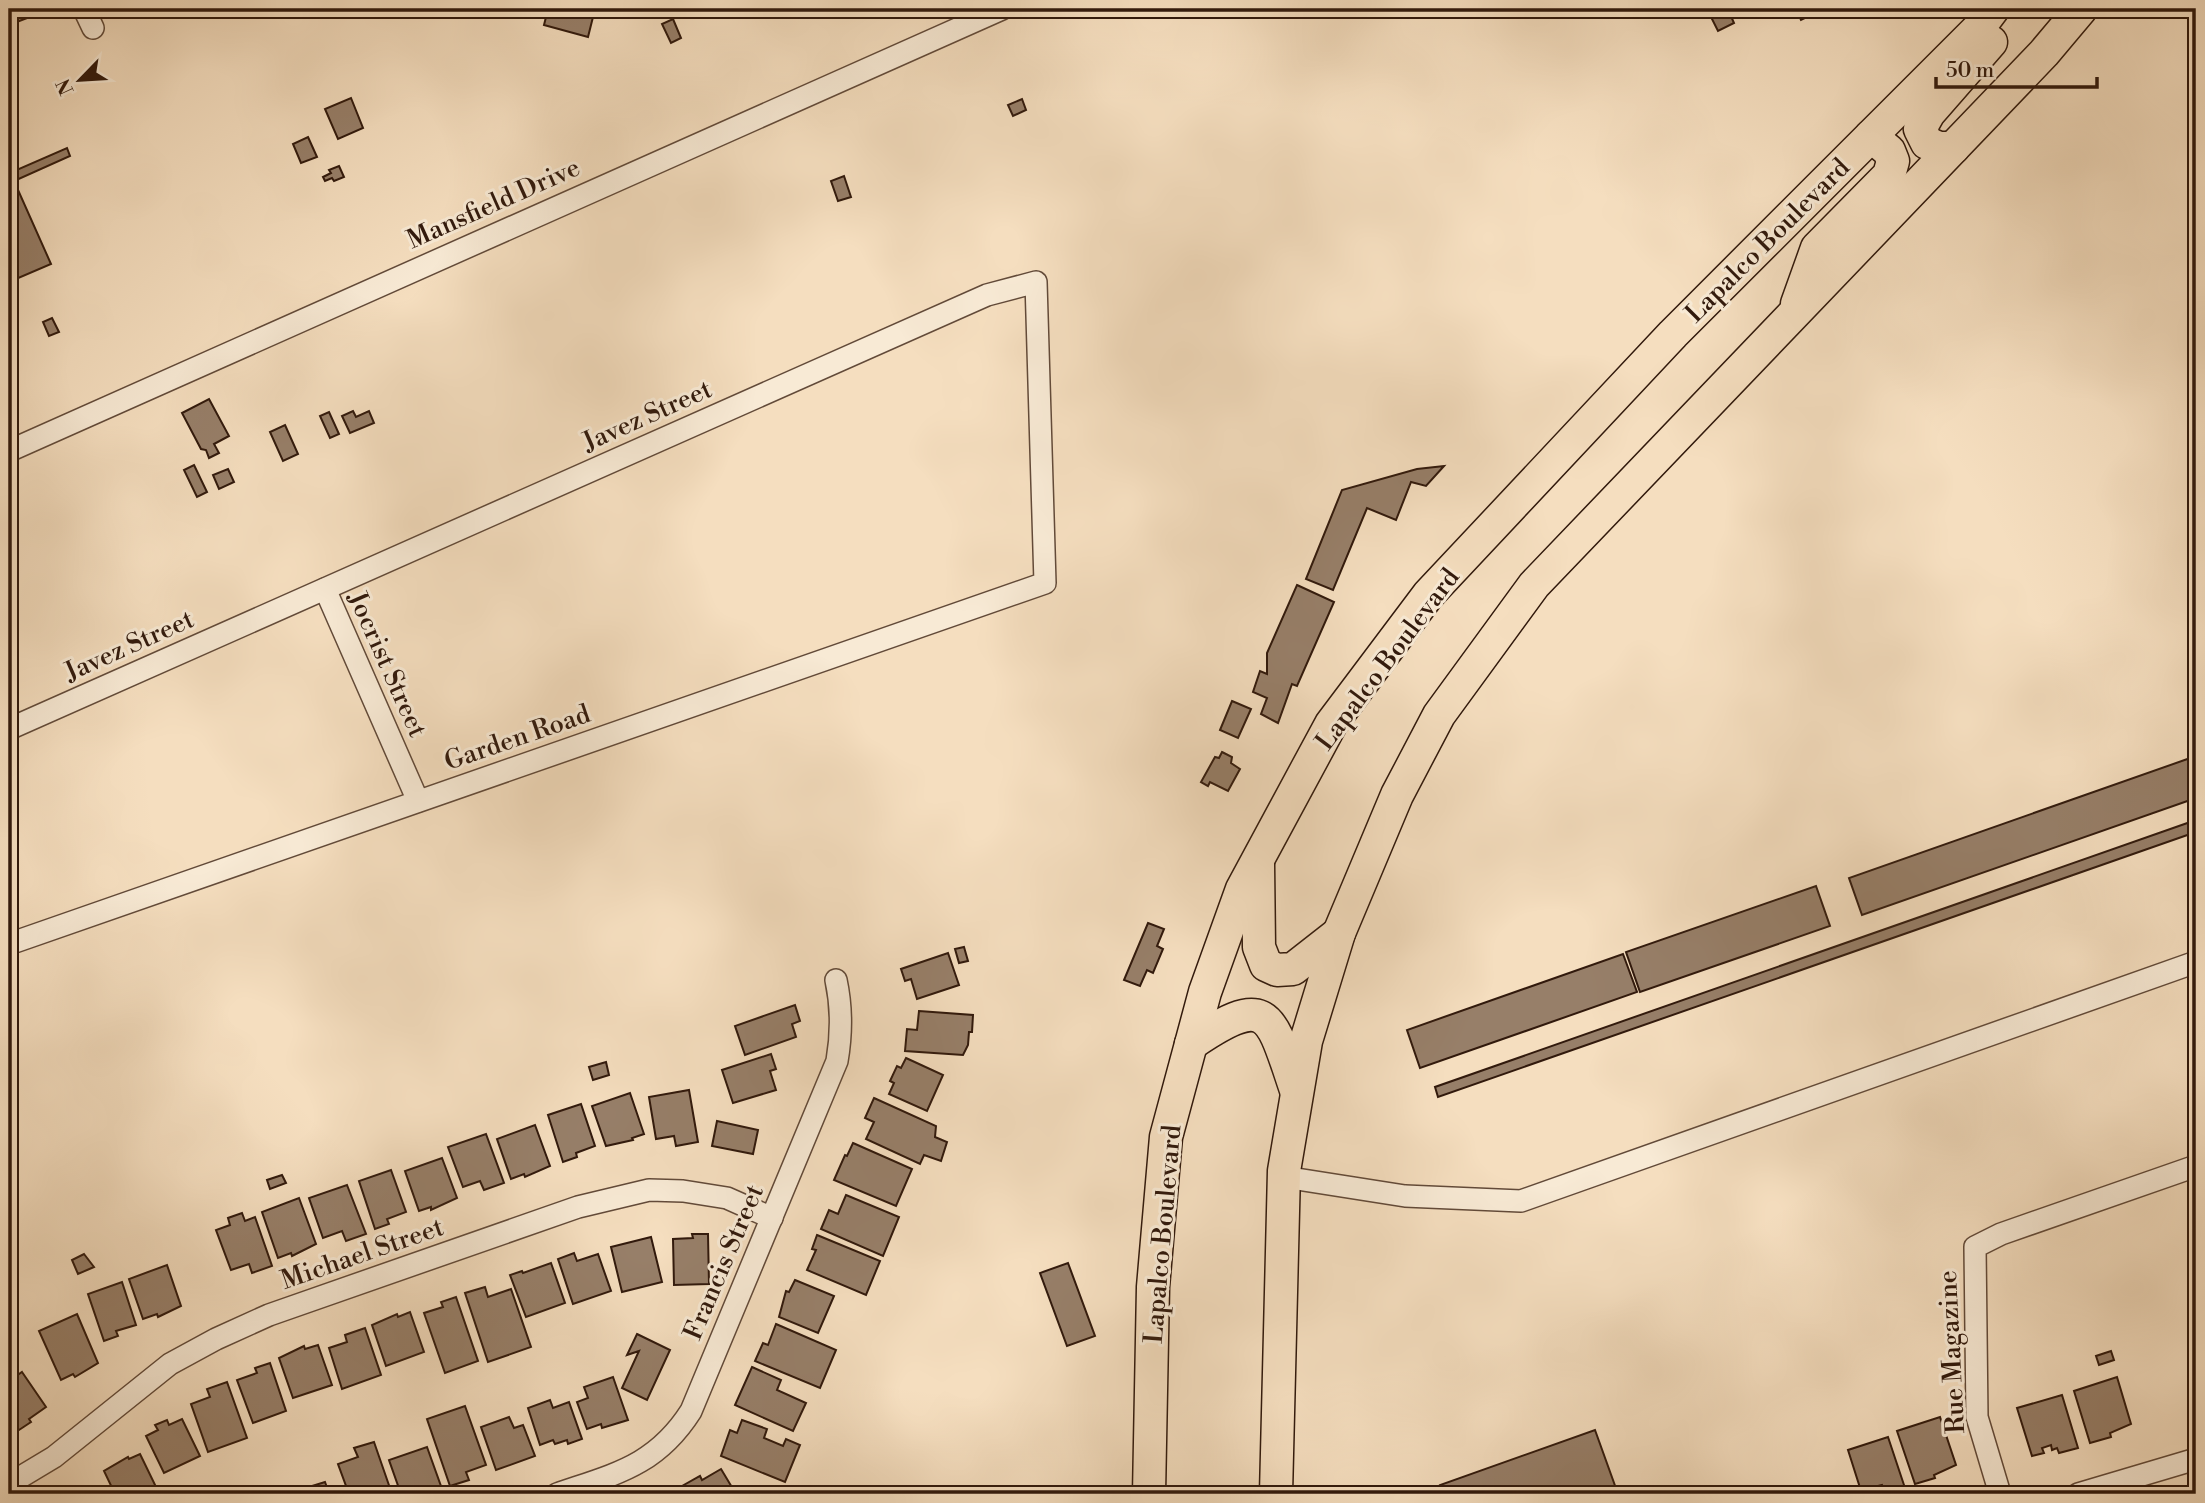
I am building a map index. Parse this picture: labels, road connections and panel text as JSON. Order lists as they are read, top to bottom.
{
  "streets": {
    "main road": ["Lapalco Boulevard"],
    "street": [
      "Mansfield Drive",
      "Javez Street",
      "Jocrist Street",
      "Garden Road",
      "Michael Street",
      "Francis Street",
      "Rue Magazine"
    ]
  },
  "crossings": [
    ["Javez Street", "Jocrist Street"],
    ["Javez Street", "Garden Road"],
    ["Jocrist Street", "Garden Road"],
    ["Michael Street", "Francis Street"]
  ],
  "scale_bar": "50 m",
  "north": "bottom left"
}
